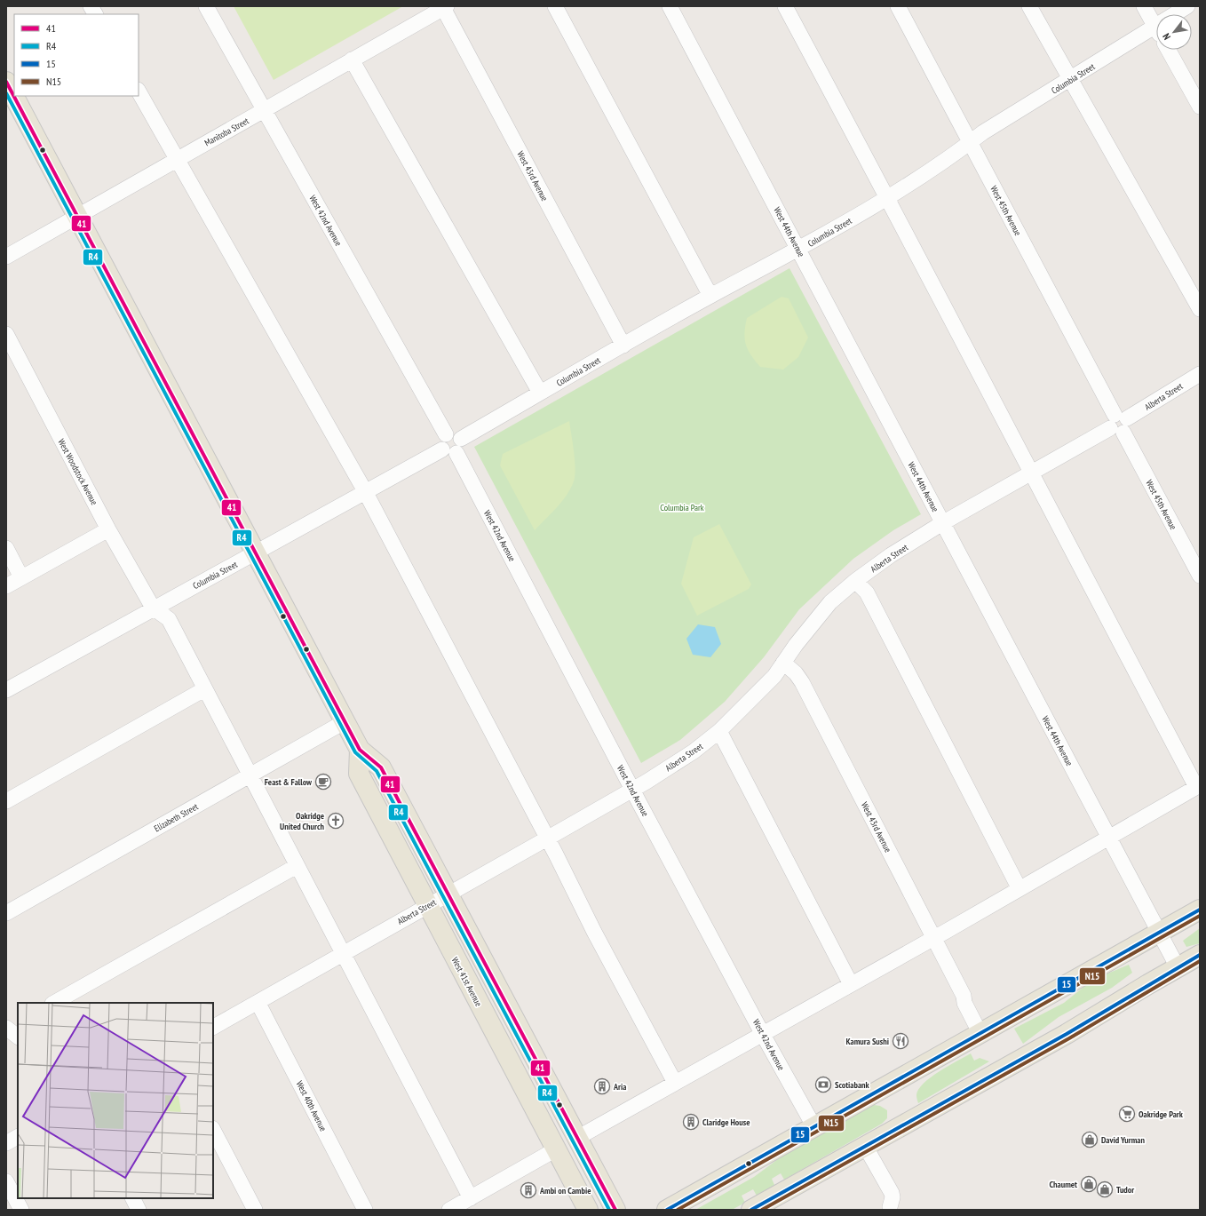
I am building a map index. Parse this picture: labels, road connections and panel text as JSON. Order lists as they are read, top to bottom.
{
  "streets": {
    "main road": ["West 41st Avenue"],
    "street": [
      "Columbia Street",
      "Manitoba Street",
      "West 43rd Avenue",
      "West 45th Avenue",
      "West 42nd Avenue",
      "West 44th Avenue",
      "Alberta Street",
      "West Woodstock Avenue",
      "Elizabeth Street",
      "West 40th Avenue"
    ]
  },
  "crossings": [
    ["Columbia Street", "West 43rd Avenue"],
    ["Columbia Street", "West 45th Avenue"],
    ["Columbia Street", "West 42nd Avenue"],
    ["Columbia Street", "West 44th Avenue"],
    ["Columbia Street", "West Woodstock Avenue"],
    ["Columbia Street", "West 41st Avenue"],
    ["Manitoba Street", "West 43rd Avenue"],
    ["Manitoba Street", "West 42nd Avenue"],
    ["Manitoba Street", "West 41st Avenue"],
    ["West 43rd Avenue", "Alberta Street"],
    ["West 45th Avenue", "Alberta Street"],
    ["West 42nd Avenue", "Alberta Street"],
    ["West 44th Avenue", "Alberta Street"],
    ["Alberta Street", "West 41st Avenue"],
    ["Alberta Street", "West 40th Avenue"],
    ["Elizabeth Street", "West 41st Avenue"]
  ],
  "parks": ["Columbia Park"],
  "places": {
    "cafe": ["Feast & Fallow"],
    "church": ["Oakridge United Church"],
    "restaurant": ["Kamura Sushi"],
    "bank": ["Scotiabank"],
    "building": ["Aria", "Claridge House", "Ambi on Cambie"],
    "supermarket": ["Oakridge Park"],
    "shop": ["David Yurman", "Chaumet", "Tudor"]
  },
  "lines": [
    "transit line 41",
    "transit line R4",
    "transit line 15",
    "transit line N15"
  ],
  "legend": [
    "41",
    "R4",
    "15",
    "N15"
  ],
  "north": "bottom left"
}
